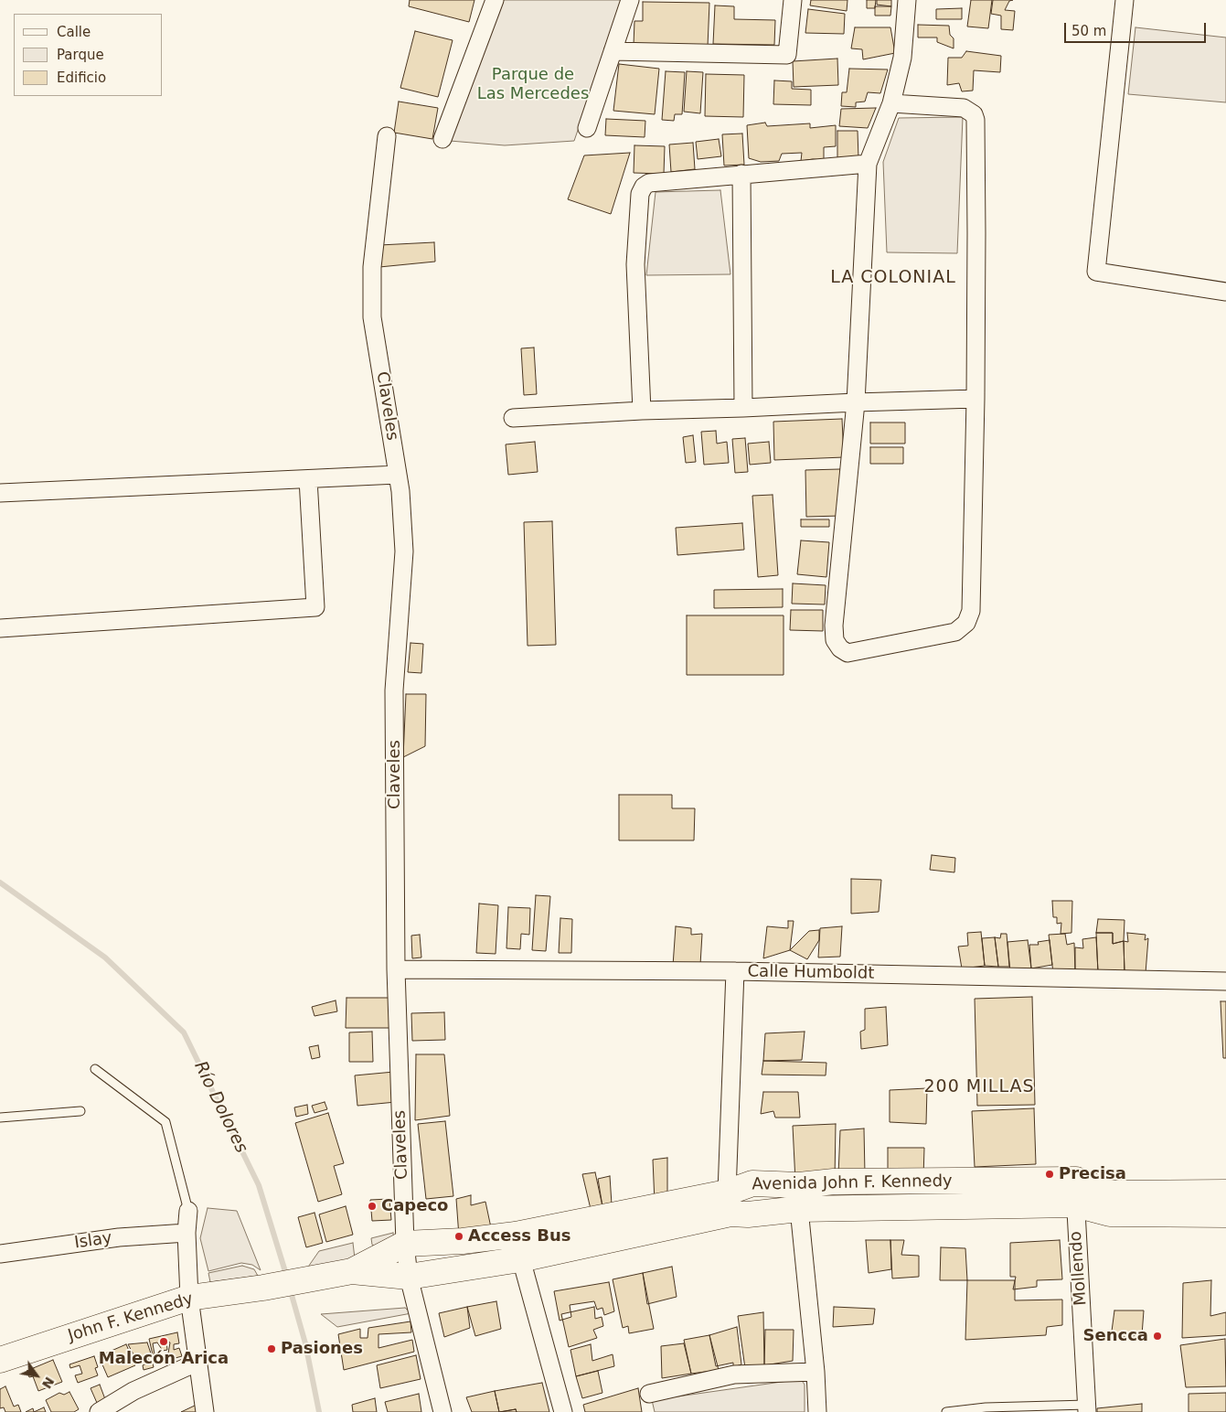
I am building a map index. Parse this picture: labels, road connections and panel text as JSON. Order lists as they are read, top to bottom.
{
  "streets": {
    "main road": ["Avenida John F. Kennedy", "John F. Kennedy"],
    "street": [
      "Claveles",
      "Calle Humboldt",
      "Islay",
      "Mollendo"
    ]
  },
  "crossings": [
    ["Claveles", "Calle Humboldt"],
    ["Claveles", "Avenida John F. Kennedy"],
    ["Avenida John F. Kennedy", "Mollendo"],
    ["Avenida John F. Kennedy", "John F. Kennedy"]
  ],
  "districts": ["LA COLONIAL", "200 MILLAS"],
  "water": ["Río Dolores"],
  "parks": ["Parque de Las Mercedes"],
  "places": [
    "Precisa",
    "Capeco",
    "Access Bus",
    "Sencca",
    "Malecón Arica",
    "Pasiones"
  ],
  "legend": ["Calle", "Parque", "Edificio"],
  "scale_bar": "50 m",
  "north": "bottom right"
}
